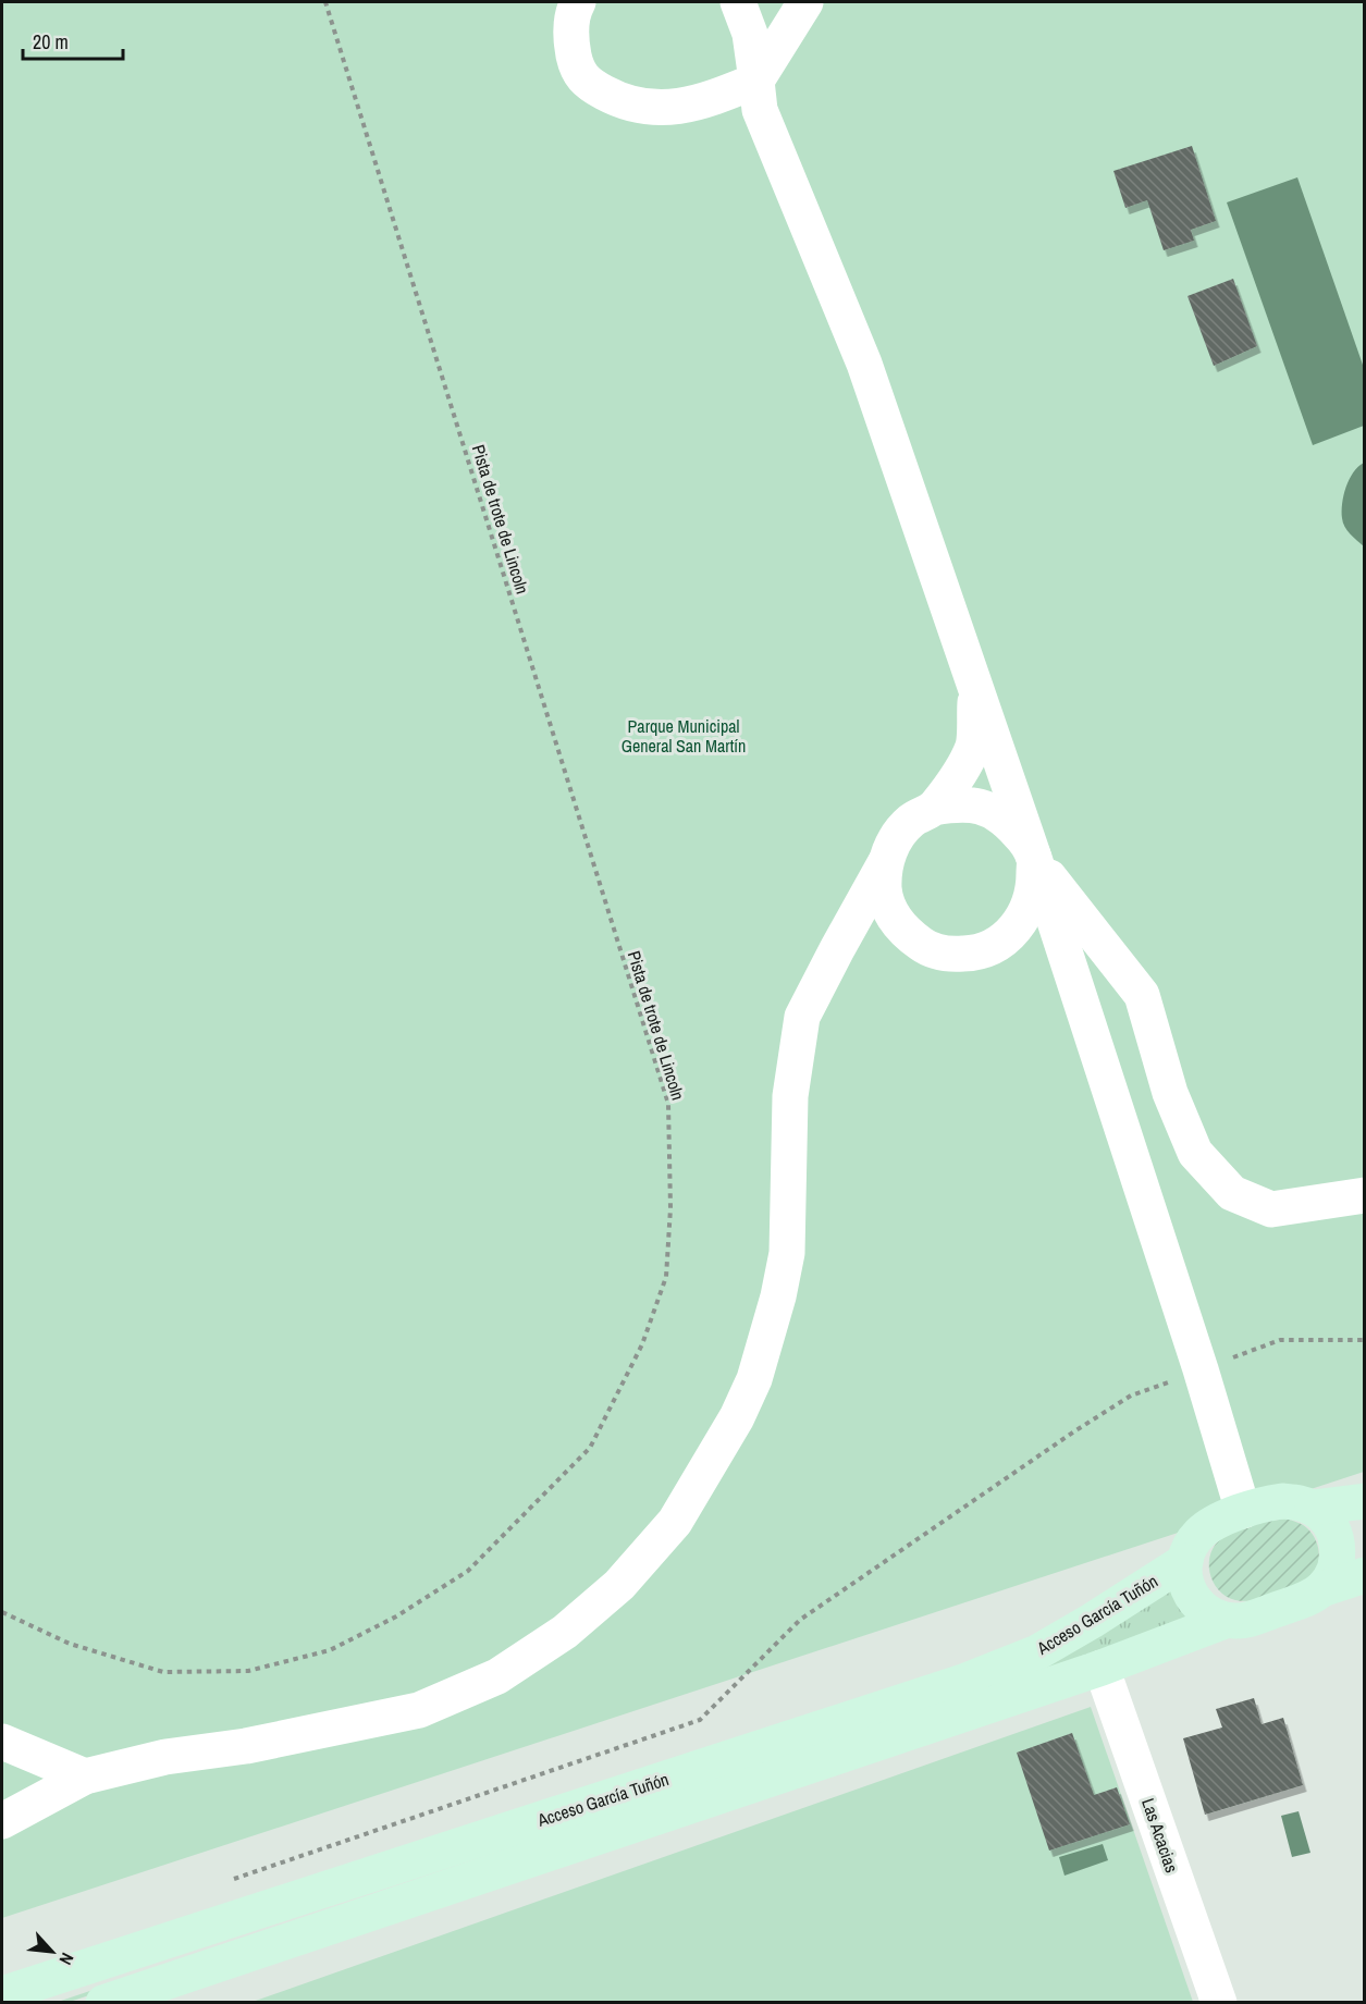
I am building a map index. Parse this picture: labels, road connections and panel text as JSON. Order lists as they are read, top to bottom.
{
  "streets": {
    "main road": ["Acceso García Tuñón"],
    "street": ["Las Acacias"],
    "path": ["Pista de trote de Lincoln"]
  },
  "crossings": [
    ["Acceso García Tuñón", "Las Acacias"]
  ],
  "parks": ["Parque Municipal General San Martín"],
  "scale_bar": "20 m",
  "north": "bottom right"
}
